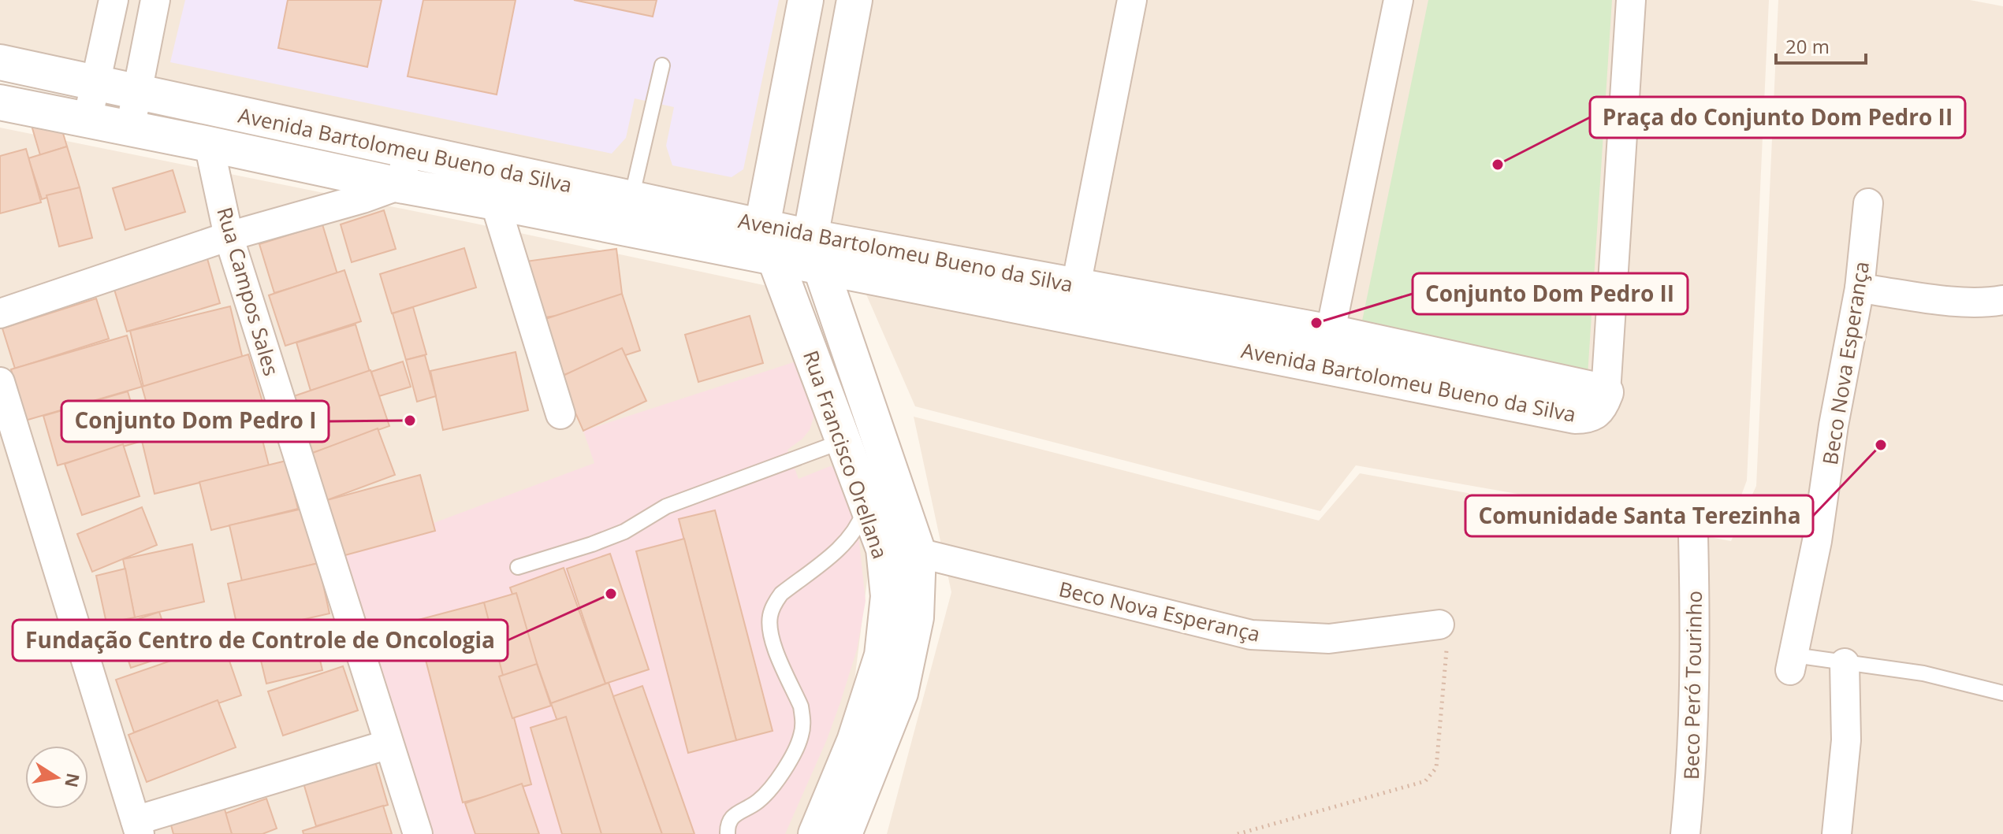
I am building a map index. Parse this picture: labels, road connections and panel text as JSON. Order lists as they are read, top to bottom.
{
  "streets": {
    "street": [
      "Avenida Bartolomeu Bueno da Silva",
      "Rua Campos Sales",
      "Beco Nova Esperança",
      "Rua Francisco Orellana",
      "Beco Peró Tourinho"
    ]
  },
  "crossings": [
    ["Avenida Bartolomeu Bueno da Silva", "Rua Campos Sales"],
    ["Avenida Bartolomeu Bueno da Silva", "Rua Francisco Orellana"],
    ["Beco Nova Esperança", "Rua Francisco Orellana"]
  ],
  "places": [
    "Praça do Conjunto Dom Pedro II",
    "Conjunto Dom Pedro II",
    "Conjunto Dom Pedro I",
    "Comunidade Santa Terezinha",
    "Fundação Centro de Controle de Oncologia"
  ],
  "scale_bar": "20 m",
  "north": "right"
}
